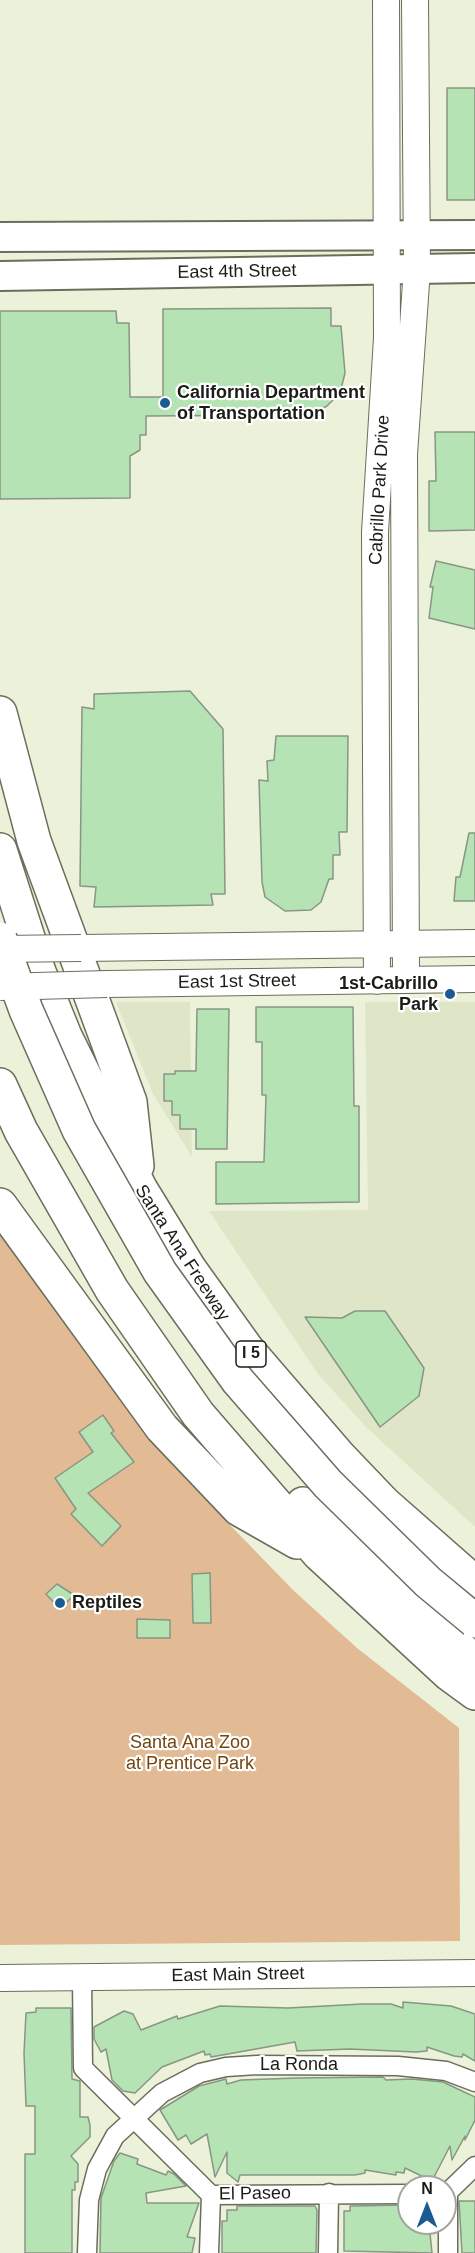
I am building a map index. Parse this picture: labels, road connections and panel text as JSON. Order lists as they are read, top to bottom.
{
  "streets": {
    "highway": ["Santa Ana Freeway", "I 5"],
    "main road": ["East 4th Street"],
    "street": [
      "Cabrillo Park Drive",
      "East 1st Street",
      "East Main Street",
      "La Ronda",
      "El Paseo"
    ]
  },
  "crossings": [
    ["East 4th Street", "Cabrillo Park Drive"],
    ["Cabrillo Park Drive", "East 1st Street"],
    ["East Main Street", "El Paseo"],
    ["La Ronda", "El Paseo"]
  ],
  "parks": ["Santa Ana Zoo at Prentice Park"],
  "places": ["California Department of Transportation", "1st-Cabrillo Park", "Reptiles"],
  "north": "top"
}
